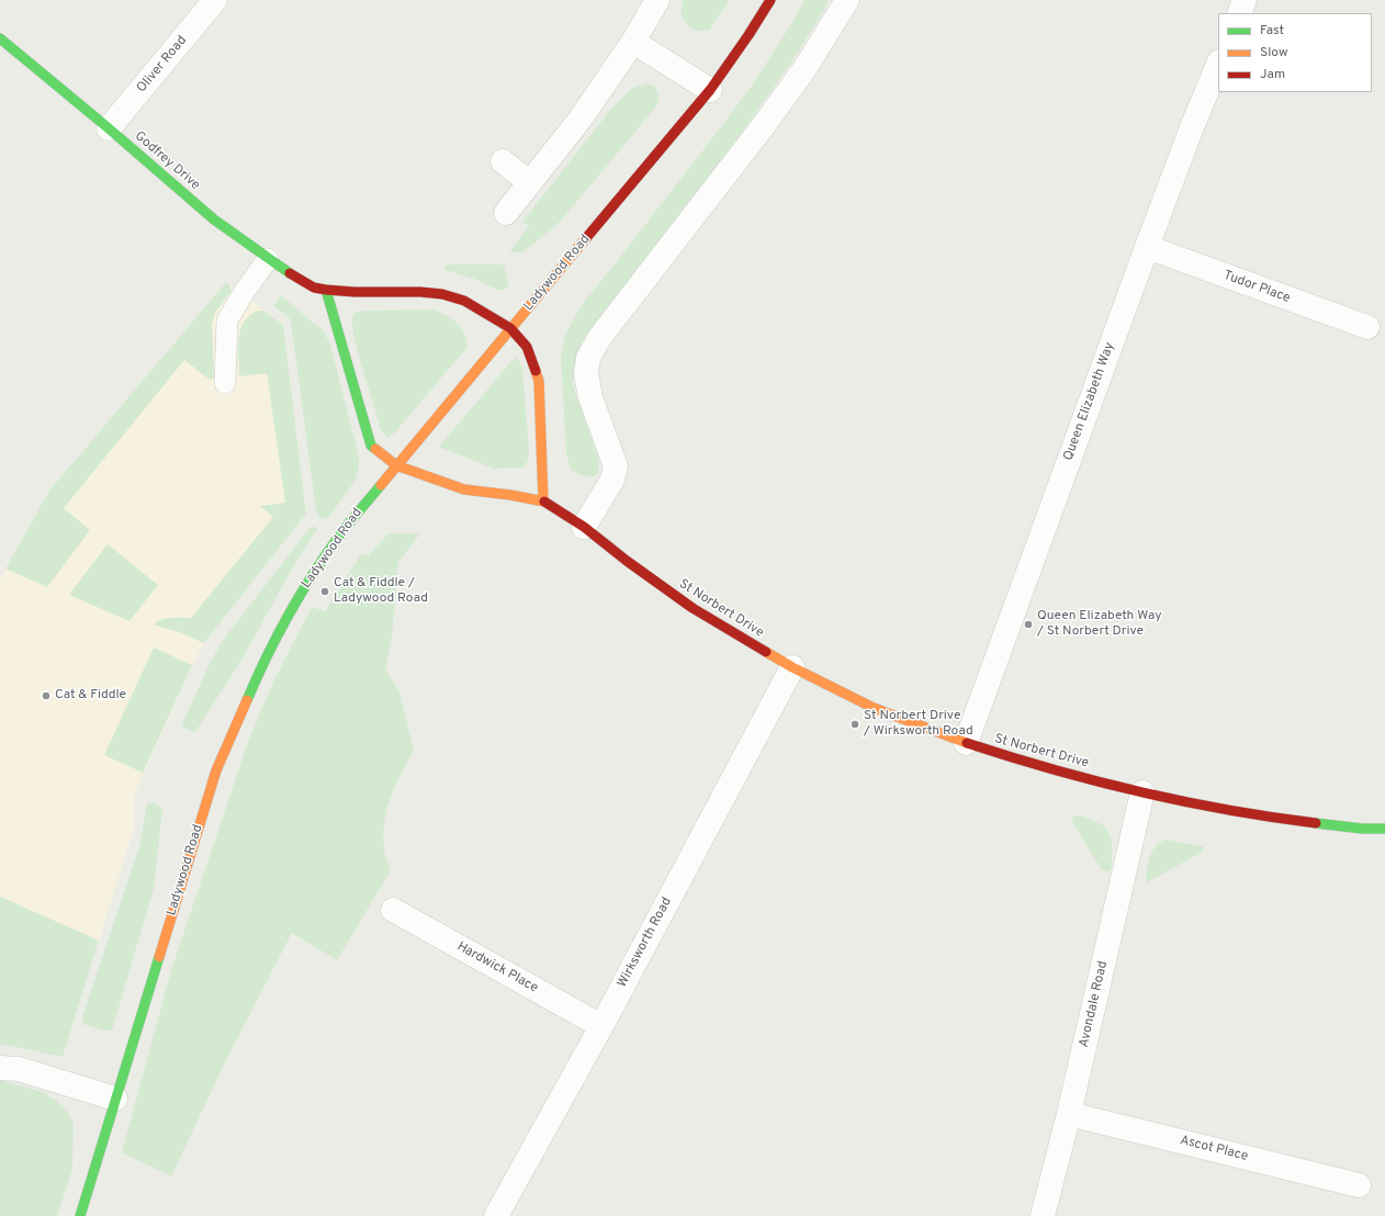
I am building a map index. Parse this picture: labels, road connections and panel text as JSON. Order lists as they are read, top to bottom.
{
  "streets": {
    "street": [
      "Oliver Road",
      "Godfrey Drive",
      "Ladywood Road",
      "Tudor Place",
      "Queen Elizabeth Way",
      "St Norbert Drive",
      "Wirksworth Road",
      "Hardwick Place",
      "Avondale Road",
      "Ascot Place"
    ]
  },
  "crossings": [
    ["Oliver Road", "Godfrey Drive"],
    ["Godfrey Drive", "Ladywood Road"],
    ["Ladywood Road", "St Norbert Drive"],
    ["Tudor Place", "Queen Elizabeth Way"],
    ["Queen Elizabeth Way", "St Norbert Drive"],
    ["St Norbert Drive", "Wirksworth Road"],
    ["St Norbert Drive", "Avondale Road"],
    ["Wirksworth Road", "Hardwick Place"],
    ["Avondale Road", "Ascot Place"]
  ],
  "places": [
    "Cat & Fiddle / Ladywood Road",
    "Queen Elizabeth Way / St Norbert Drive",
    "Cat & Fiddle",
    "St Norbert Drive / Wirksworth Road"
  ],
  "legend": ["Fast", "Slow", "Jam"]
}
